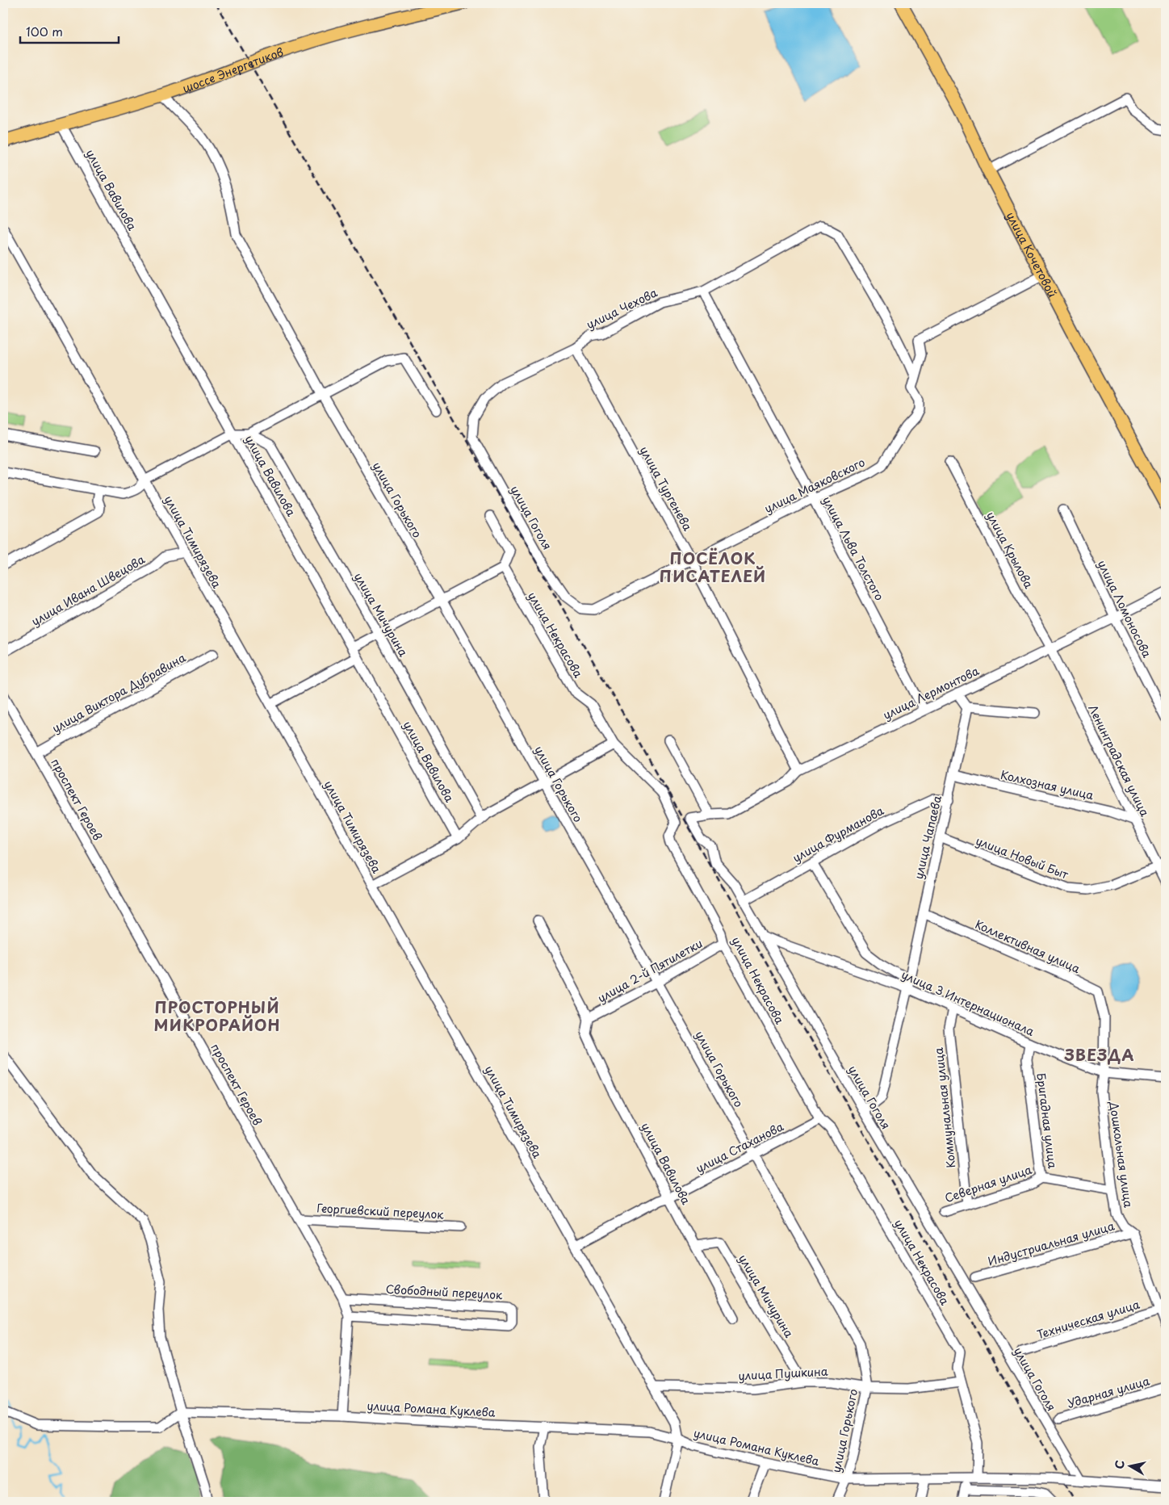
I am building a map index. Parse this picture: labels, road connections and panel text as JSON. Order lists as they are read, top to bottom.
{
  "streets": {
    "main road": ["шоссе Энергетиков", "улица Кочетовой"],
    "street": [
      "улица Вавилова",
      "улица Чехова",
      "улица Маяковского",
      "улица Тургенева",
      "улица Горького",
      "улица Гоголя",
      "улица Тимирязева",
      "улица Льва Толстого",
      "улица Крылова",
      "улица Ивана Швецова",
      "улица Ломоносова",
      "улица Мичурина",
      "улица Некрасова",
      "улица Виктора Дубравина",
      "улица Лермонтова",
      "Ленинградская улица",
      "Колхозная улица",
      "проспект Героев",
      "улица Фурманова",
      "улица Чапаева",
      "улица Новый Быт",
      "Коллективная улица",
      "улица 2-й Пятилетки",
      "улица 3 Интернационала",
      "Коммунальная улица",
      "Бригадная улица",
      "улица Стаханова",
      "Дошкольная улица",
      "Северная улица",
      "Георгиевский переулок",
      "Индустриальная улица",
      "Свободный переулок",
      "Техническая улица",
      "улица Пушкина",
      "Ударная улица",
      "улица Романа Куклева"
    ]
  },
  "crossings": [
    ["шоссе Энергетиков", "улица Вавилова"],
    ["шоссе Энергетиков", "улица Горького"],
    ["улица Вавилова", "улица Мичурина"],
    ["улица Вавилова", "улица 2-й Пятилетки"],
    ["улица Вавилова", "улица Стаханова"],
    ["улица Чехова", "улица Тургенева"],
    ["улица Чехова", "улица Гоголя"],
    ["улица Чехова", "улица Льва Толстого"],
    ["улица Маяковского", "улица Тургенева"],
    ["улица Маяковского", "улица Гоголя"],
    ["улица Маяковского", "улица Льва Толстого"],
    ["улица Тургенева", "улица Лермонтова"],
    ["улица Горького", "улица 2-й Пятилетки"],
    ["улица Горького", "улица Стаханова"],
    ["улица Горького", "улица Пушкина"],
    ["улица Горького", "улица Романа Куклева"],
    ["улица Гоголя", "улица Лермонтова"],
    ["улица Гоголя", "улица Фурманова"],
    ["улица Гоголя", "улица Чапаева"],
    ["улица Гоголя", "улица 3 Интернационала"],
    ["улица Гоголя", "улица Романа Куклева"],
    ["улица Тимирязева", "улица Ивана Швецова"],
    ["улица Тимирязева", "улица Стаханова"],
    ["улица Тимирязева", "улица Пушкина"],
    ["улица Тимирязева", "улица Романа Куклева"],
    ["улица Льва Толстого", "улица Лермонтова"],
    ["улица Крылова", "улица Лермонтова"],
    ["улица Крылова", "Ленинградская улица"],
    ["улица Ломоносова", "улица Лермонтова"],
    ["улица Мичурина", "улица Пушкина"],
    ["улица Некрасова", "улица 2-й Пятилетки"],
    ["улица Некрасова", "улица Стаханова"],
    ["улица Некрасова", "улица Пушкина"],
    ["улица Некрасова", "улица Романа Куклева"],
    ["улица Виктора Дубравина", "проспект Героев"],
    ["улица Лермонтова", "Ленинградская улица"],
    ["Ленинградская улица", "Колхозная улица"],
    ["Ленинградская улица", "улица Новый Быт"],
    ["Колхозная улица", "улица Чапаева"],
    ["проспект Героев", "Георгиевский переулок"],
    ["проспект Героев", "Свободный переулок"],
    ["проспект Героев", "улица Романа Куклева"],
    ["улица Фурманова", "улица Чапаева"],
    ["улица Чапаева", "улица Новый Быт"],
    ["улица Чапаева", "Коллективная улица"],
    ["улица Чапаева", "улица 3 Интернационала"],
    ["Коллективная улица", "Дошкольная улица"],
    ["улица 3 Интернационала", "Коммунальная улица"],
    ["улица 3 Интернационала", "Бригадная улица"],
    ["улица 3 Интернационала", "Дошкольная улица"],
    ["Коммунальная улица", "Северная улица"],
    ["Бригадная улица", "Северная улица"],
    ["Дошкольная улица", "Северная улица"],
    ["Дошкольная улица", "Индустриальная улица"],
    ["Дошкольная улица", "Техническая улица"]
  ],
  "districts": ["ПОСЁЛОК ПИСАТЕЛЕЙ", "ПРОСТОРНЫЙ МИКРОРАЙОН", "ЗВЕЗДА"],
  "scale_bar": "100 m",
  "north": "left"
}
